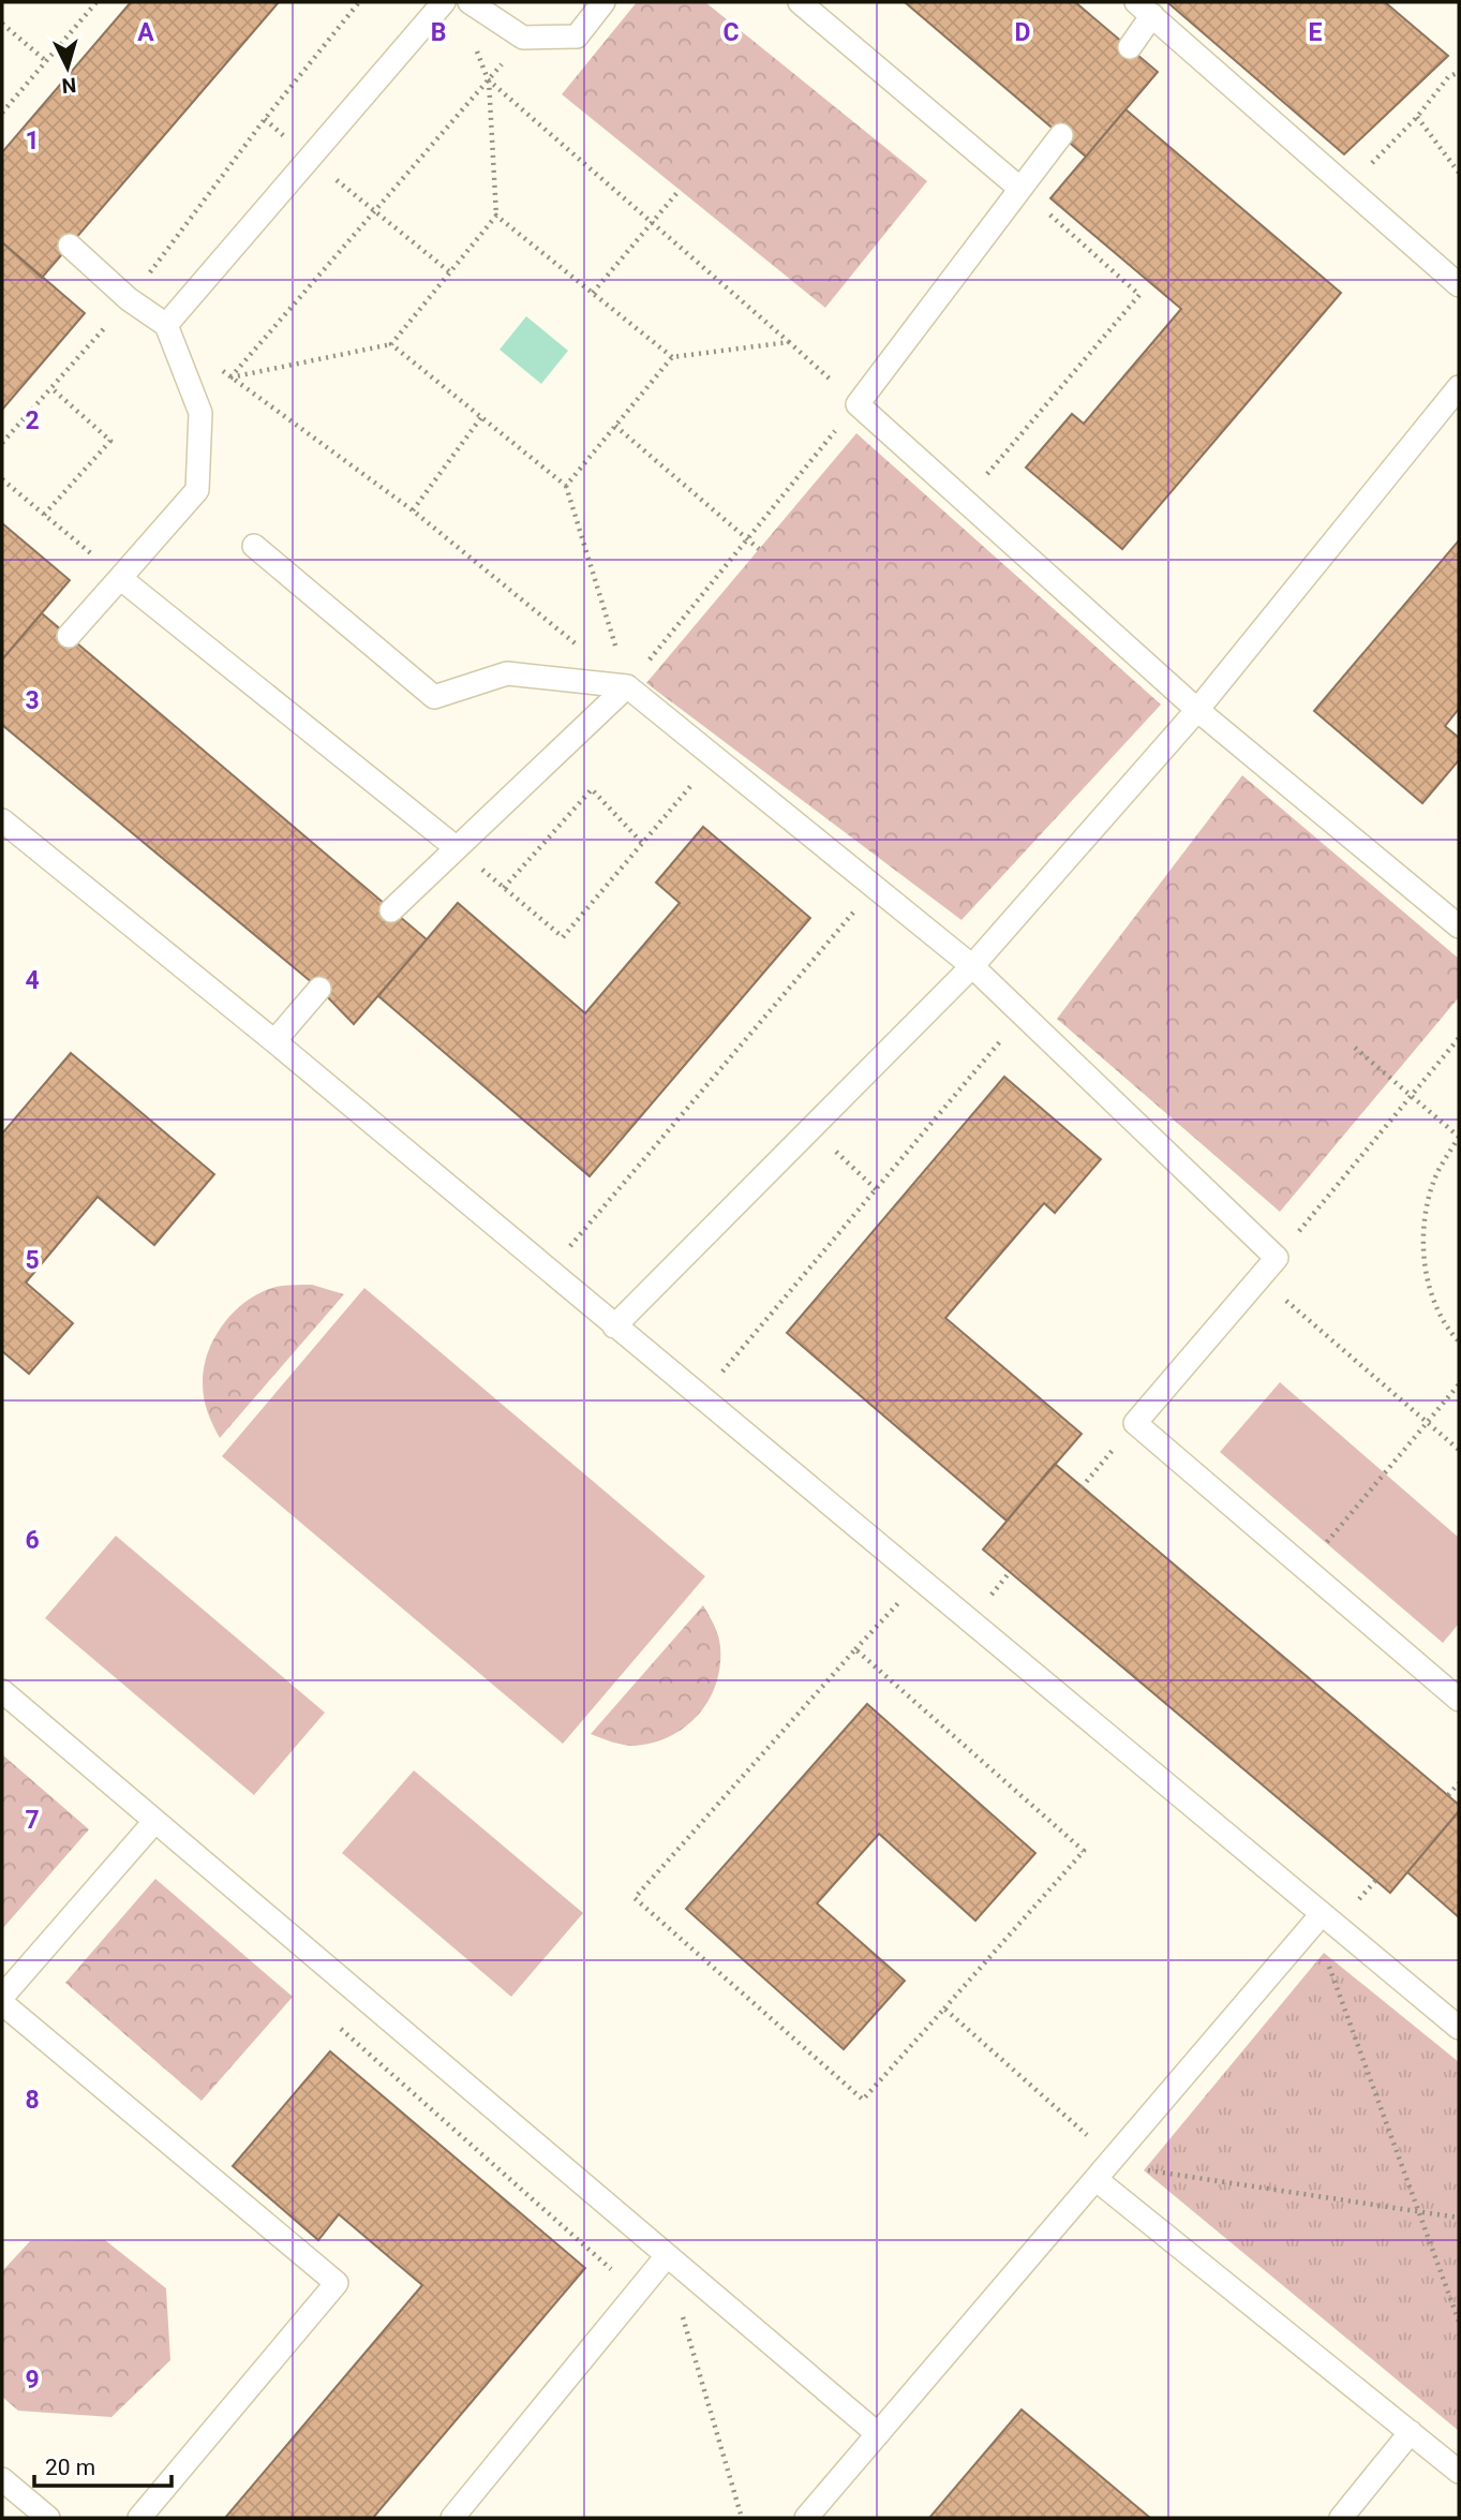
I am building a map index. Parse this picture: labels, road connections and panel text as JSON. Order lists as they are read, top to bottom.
{
  "scale_bar": "20 m",
  "north": "bottom",
  "grid": {
    "columns": [
      "A",
      "B",
      "C",
      "D",
      "E"
    ],
    "rows": [
      "1",
      "2",
      "3",
      "4",
      "5",
      "6",
      "7",
      "8",
      "9"
    ]
  }
}
